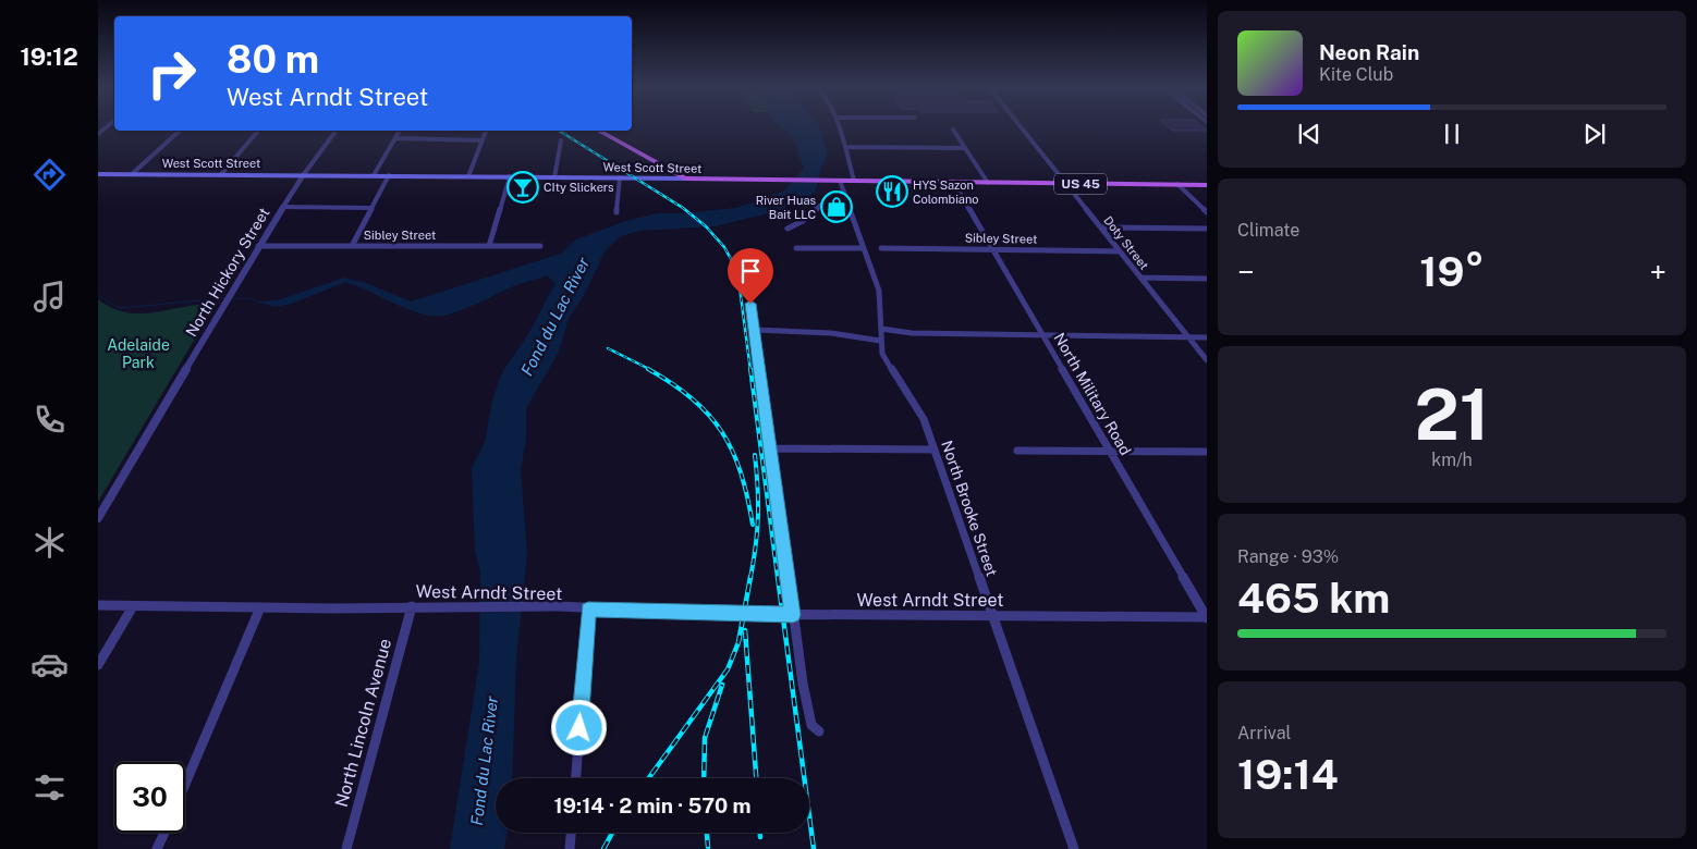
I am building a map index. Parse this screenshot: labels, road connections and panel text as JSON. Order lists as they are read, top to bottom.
{
  "streets": {
    "main road": ["West Scott Street", "US 45"],
    "street": [
      "Sibley Street",
      "Doty Street",
      "North Hickory Street",
      "North Military Road",
      "North Brooke Street",
      "West Arndt Street",
      "North Lincoln Avenue"
    ]
  },
  "crossings": [
    ["West Scott Street", "US 45"],
    ["West Scott Street", "Doty Street"],
    ["West Scott Street", "North Hickory Street"],
    ["West Scott Street", "North Military Road"],
    ["West Scott Street", "North Brooke Street"],
    ["Sibley Street", "Doty Street"],
    ["Sibley Street", "North Hickory Street"],
    ["Sibley Street", "North Military Road"],
    ["North Military Road", "West Arndt Street"],
    ["North Brooke Street", "West Arndt Street"],
    ["West Arndt Street", "North Lincoln Avenue"]
  ],
  "water": ["Fond du Lac River"],
  "parks": ["Adelaide Park"],
  "places": {
    "bar": ["CIty Slickers"],
    "restaurant": ["HYS Sazon Colombiano"],
    "shop": ["River Huas Bait LLC"]
  },
  "page": {
    "tabs": "19:12",
    "turn": ["80 m", "West Arndt Street"],
    "song": ["Neon Rain", "Kite Club"],
    "tile": [
      "Climate",
      ["21", "km/h"],
      ["Range · 93%", "465 km"],
      ["Arrival", "19:14"]
    ],
    "heat": ["−", "19°", "+"],
    "limit": "30",
    "trip": "19:14 · 2 min · 570 m"
  }
}
